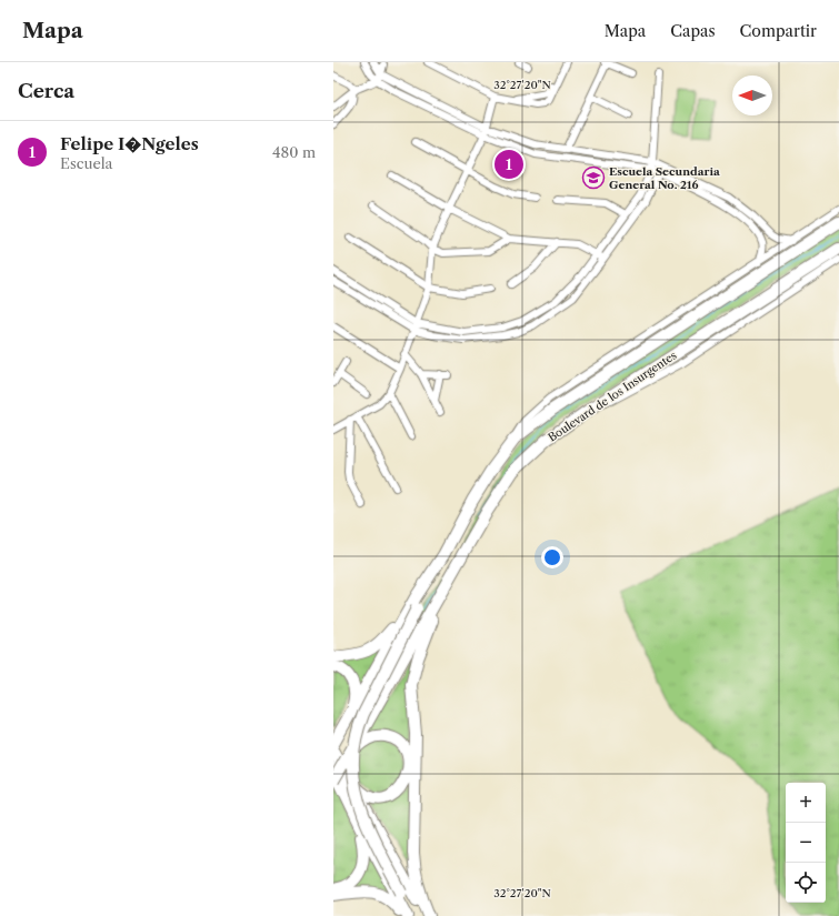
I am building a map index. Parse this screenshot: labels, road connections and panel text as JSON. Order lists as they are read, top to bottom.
{
  "streets": {
    "highway": ["Boulevard de los Insurgentes"]
  },
  "places": {
    "school or university": ["Escuela Secundaria General No. 216"]
  },
  "north": "left",
  "page": {
    "header": "Mapa",
    "nav": ["Mapa", "Capas", "Compartir"],
    "heading": "Cerca",
    "list": [
      {
        "mark": "1",
        "name": "Felipe I�Ngeles",
        "note": "Escuela",
        "value": "480 m"
      }
    ],
    "pins": "1",
    "map_buttons": ["+", "−"]
  },
  "coordinates": ["32°27'20\"N"]
}
